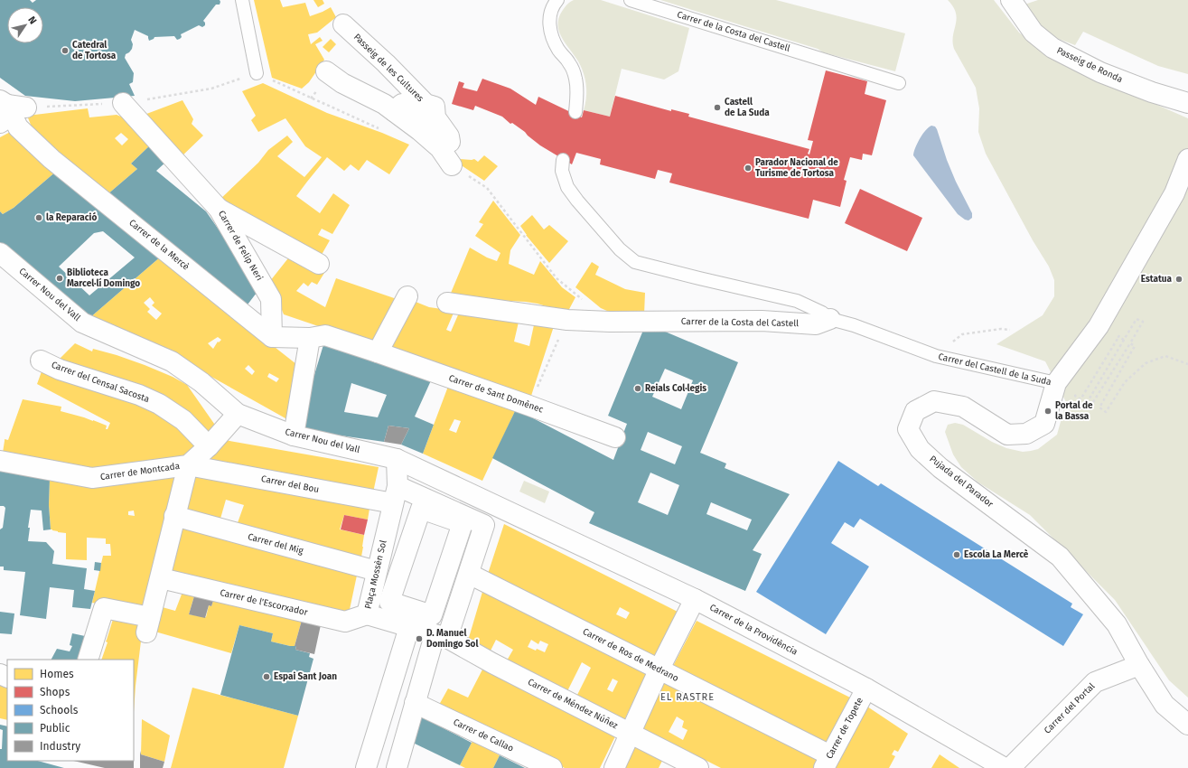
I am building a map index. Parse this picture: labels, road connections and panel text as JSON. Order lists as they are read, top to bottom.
{
  "streets": {
    "street": [
      "Carrer de la Costa del Castell",
      "Passeig de Ronda",
      "Passeig de les Cultures",
      "Carrer de la Mercè",
      "Carrer de Felip Neri",
      "Carrer Nou del Vall",
      "Carrer del Castell de la Suda",
      "Carrer del Censal Sacosta",
      "Carrer de Sant Domènec",
      "Carrer de Montcada",
      "Pujada del Parador",
      "Carrer del Bou",
      "Carrer del Mig",
      "Plaça Mossèn Sol",
      "Carrer de l'Escorxador",
      "Carrer de la Providència",
      "Carrer de Ros de Medrano",
      "Carrer de Méndez Núñez",
      "Carrer del Portal",
      "Carrer de Topete",
      "Carrer de Callao"
    ]
  },
  "crossings": [
    ["Carrer de la Costa del Castell", "Carrer del Castell de la Suda"],
    ["Carrer de la Mercè", "Carrer de Felip Neri"],
    ["Carrer Nou del Vall", "Carrer de Montcada"],
    ["Carrer Nou del Vall", "Plaça Mossèn Sol"],
    ["Carrer Nou del Vall", "Carrer de la Providència"],
    ["Carrer del Castell de la Suda", "Pujada del Parador"],
    ["Carrer del Censal Sacosta", "Carrer de Montcada"],
    ["Carrer de Montcada", "Carrer del Bou"],
    ["Pujada del Parador", "Carrer del Portal"],
    ["Carrer del Bou", "Plaça Mossèn Sol"],
    ["Carrer del Mig", "Plaça Mossèn Sol"],
    ["Plaça Mossèn Sol", "Carrer de l'Escorxador"],
    ["Plaça Mossèn Sol", "Carrer de Méndez Núñez"],
    ["Carrer de la Providència", "Carrer de Topete"],
    ["Carrer de Ros de Medrano", "Carrer de Topete"]
  ],
  "districts": ["EL RASTRE"],
  "places": [
    "Catedral de Tortosa",
    "Castell de La Suda",
    "Parador Nacional de Turisme de Tortosa",
    "la Reparació",
    "Biblioteca Marcel·lí Domingo",
    "Estatua",
    "Reials Col·legis",
    "Portal de la Bassa",
    "Escola La Mercè",
    "D. Manuel Domingo Sol",
    "Espai Sant Joan"
  ],
  "legend": [
    "Homes",
    "Shops",
    "Schools",
    "Public",
    "Industry"
  ],
  "north": "top right"
}
